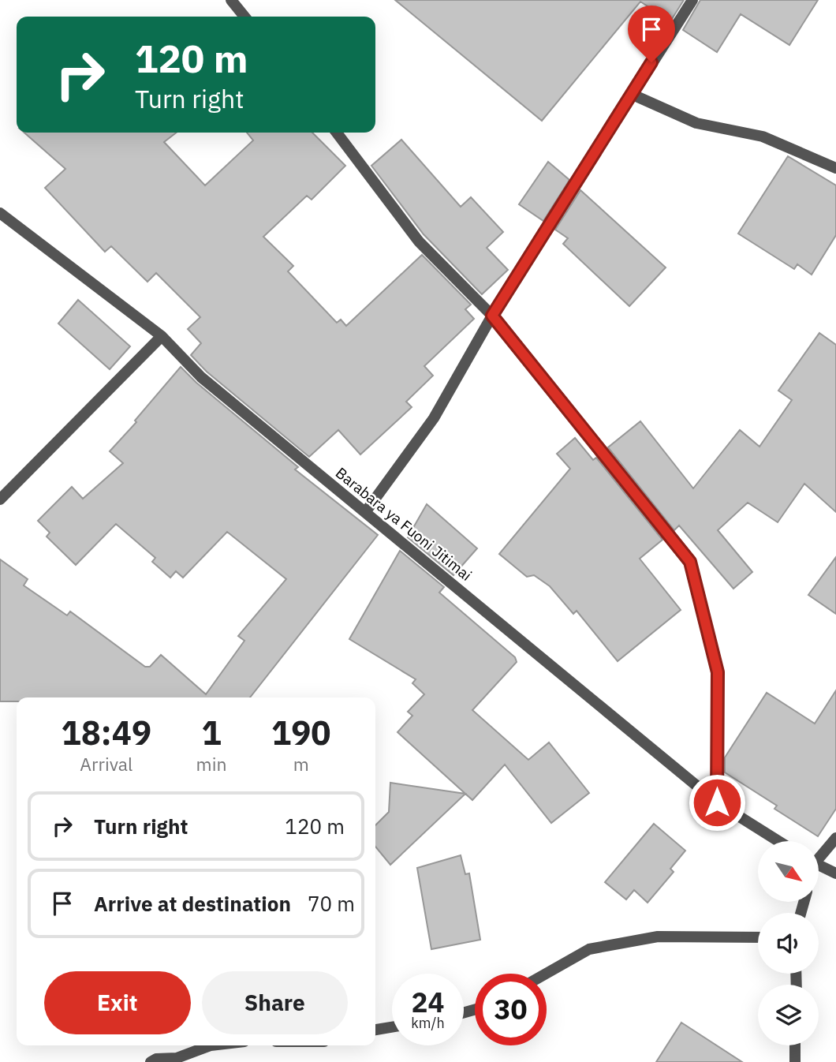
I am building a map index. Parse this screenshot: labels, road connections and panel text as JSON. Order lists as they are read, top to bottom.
{
  "streets": {
    "street": ["Barabara ya Fuoni Jitimai"]
  },
  "north": "bottom right",
  "page": {
    "turn": ["120 m", "Turn right"],
    "eta": [
      "18:49",
      "Arrival",
      "1",
      "min",
      "190",
      "m"
    ],
    "list": [
      {
        "name": "Turn right",
        "value": "120 m"
      },
      {
        "name": "Arrive at destination",
        "value": "70 m"
      }
    ],
    "buttons": ["Exit", "Share"],
    "speed": "24 km/h",
    "limit": "30"
  }
}
